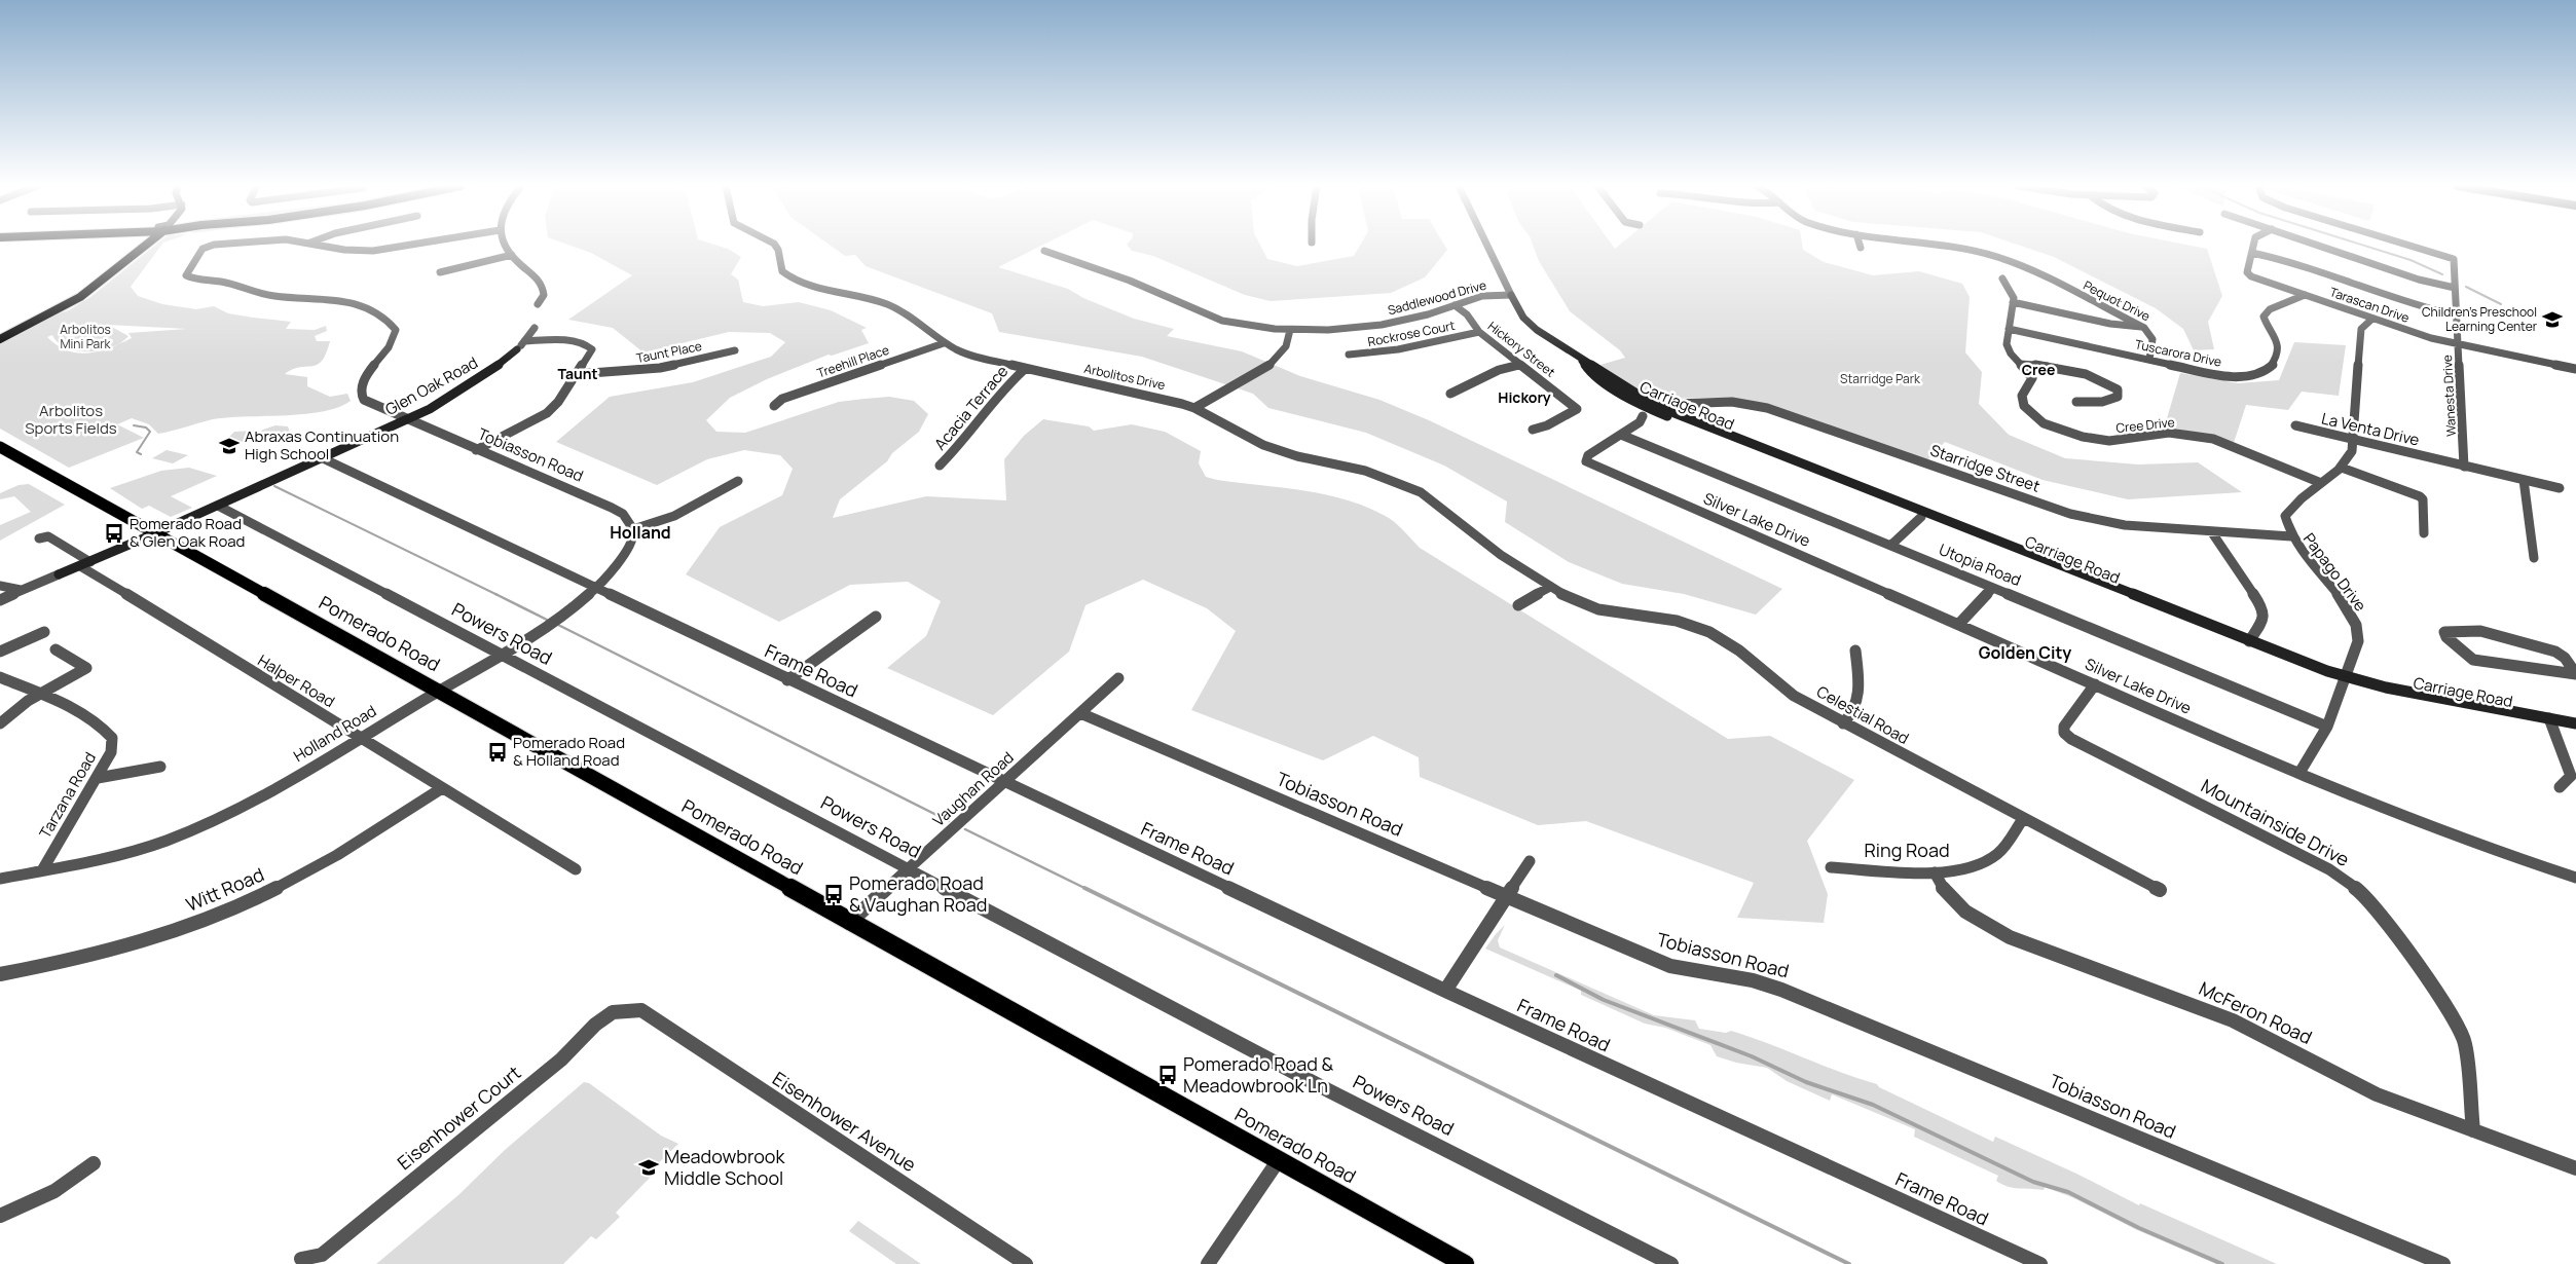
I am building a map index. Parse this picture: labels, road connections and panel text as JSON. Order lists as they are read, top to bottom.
{
  "streets": {
    "main road": ["Pomerado Road"],
    "street": [
      "Saddlewood Drive",
      "Pequot Drive",
      "Tarascan Drive",
      "Rockrose Court",
      "Hickory Street",
      "Taunt Place",
      "Tuscarora Drive",
      "Treehill Place",
      "Arbolitos Drive",
      "Glen Oak Road",
      "Wanesta Drive",
      "Carriage Road",
      "Acacia Terrace",
      "Cree Drive",
      "La Venta Drive",
      "Tobiasson Road",
      "Starridge Street",
      "Silver Lake Drive",
      "Utopia Road",
      "Papago Drive",
      "Powers Road",
      "Frame Road",
      "Halper Road",
      "Celestial Road",
      "Holland Road",
      "Vaughan Road",
      "Tarzana Road",
      "Mountainside Drive",
      "Ring Road",
      "Witt Road",
      "McFeron Road",
      "Eisenhower Court",
      "Eisenhower Avenue"
    ]
  },
  "crossings": [
    ["Saddlewood Drive", "Hickory Street"],
    ["Saddlewood Drive", "Carriage Road"],
    ["Pequot Drive", "Tuscarora Drive"],
    ["Tarascan Drive", "Tuscarora Drive"],
    ["Tarascan Drive", "Wanesta Drive"],
    ["Tarascan Drive", "Papago Drive"],
    ["Rockrose Court", "Hickory Street"],
    ["Tuscarora Drive", "Cree Drive"],
    ["Treehill Place", "Arbolitos Drive"],
    ["Arbolitos Drive", "Acacia Terrace"],
    ["Arbolitos Drive", "Celestial Road"],
    ["Glen Oak Road", "Tobiasson Road"],
    ["Glen Oak Road", "Pomerado Road"],
    ["Glen Oak Road", "Powers Road"],
    ["Glen Oak Road", "Frame Road"],
    ["Glen Oak Road", "Halper Road"],
    ["Wanesta Drive", "La Venta Drive"],
    ["Carriage Road", "Papago Drive"],
    ["Cree Drive", "Papago Drive"],
    ["La Venta Drive", "Papago Drive"],
    ["Tobiasson Road", "Holland Road"],
    ["Tobiasson Road", "Vaughan Road"],
    ["Starridge Street", "Papago Drive"],
    ["Silver Lake Drive", "Utopia Road"],
    ["Silver Lake Drive", "Papago Drive"],
    ["Silver Lake Drive", "Mountainside Drive"],
    ["Utopia Road", "Papago Drive"],
    ["Pomerado Road", "Holland Road"],
    ["Pomerado Road", "Vaughan Road"],
    ["Powers Road", "Holland Road"],
    ["Powers Road", "Vaughan Road"],
    ["Frame Road", "Holland Road"],
    ["Frame Road", "Vaughan Road"],
    ["Halper Road", "Holland Road"],
    ["Halper Road", "Witt Road"],
    ["Celestial Road", "Ring Road"],
    ["Holland Road", "Tarzana Road"],
    ["Mountainside Drive", "McFeron Road"],
    ["Ring Road", "McFeron Road"],
    ["Eisenhower Court", "Eisenhower Avenue"]
  ],
  "districts": [
    "Cree",
    "Taunt",
    "Hickory",
    "Holland",
    "Golden City"
  ],
  "parks": ["Arbolitos Mini Park", "Starridge Park", "Arbolitos Sports Fields"],
  "places": {
    "school or university": ["Children's Preschool Learning Center", "Abraxas Continuation High School", "Meadowbrook Middle School"],
    "bus stop": [
      "Pomerado Road & Glen Oak Road",
      "Pomerado Road & Holland Road",
      "Pomerado Road & Vaughan Road",
      "Pomerado Road & Meadowbrook Ln"
    ]
  }
}
